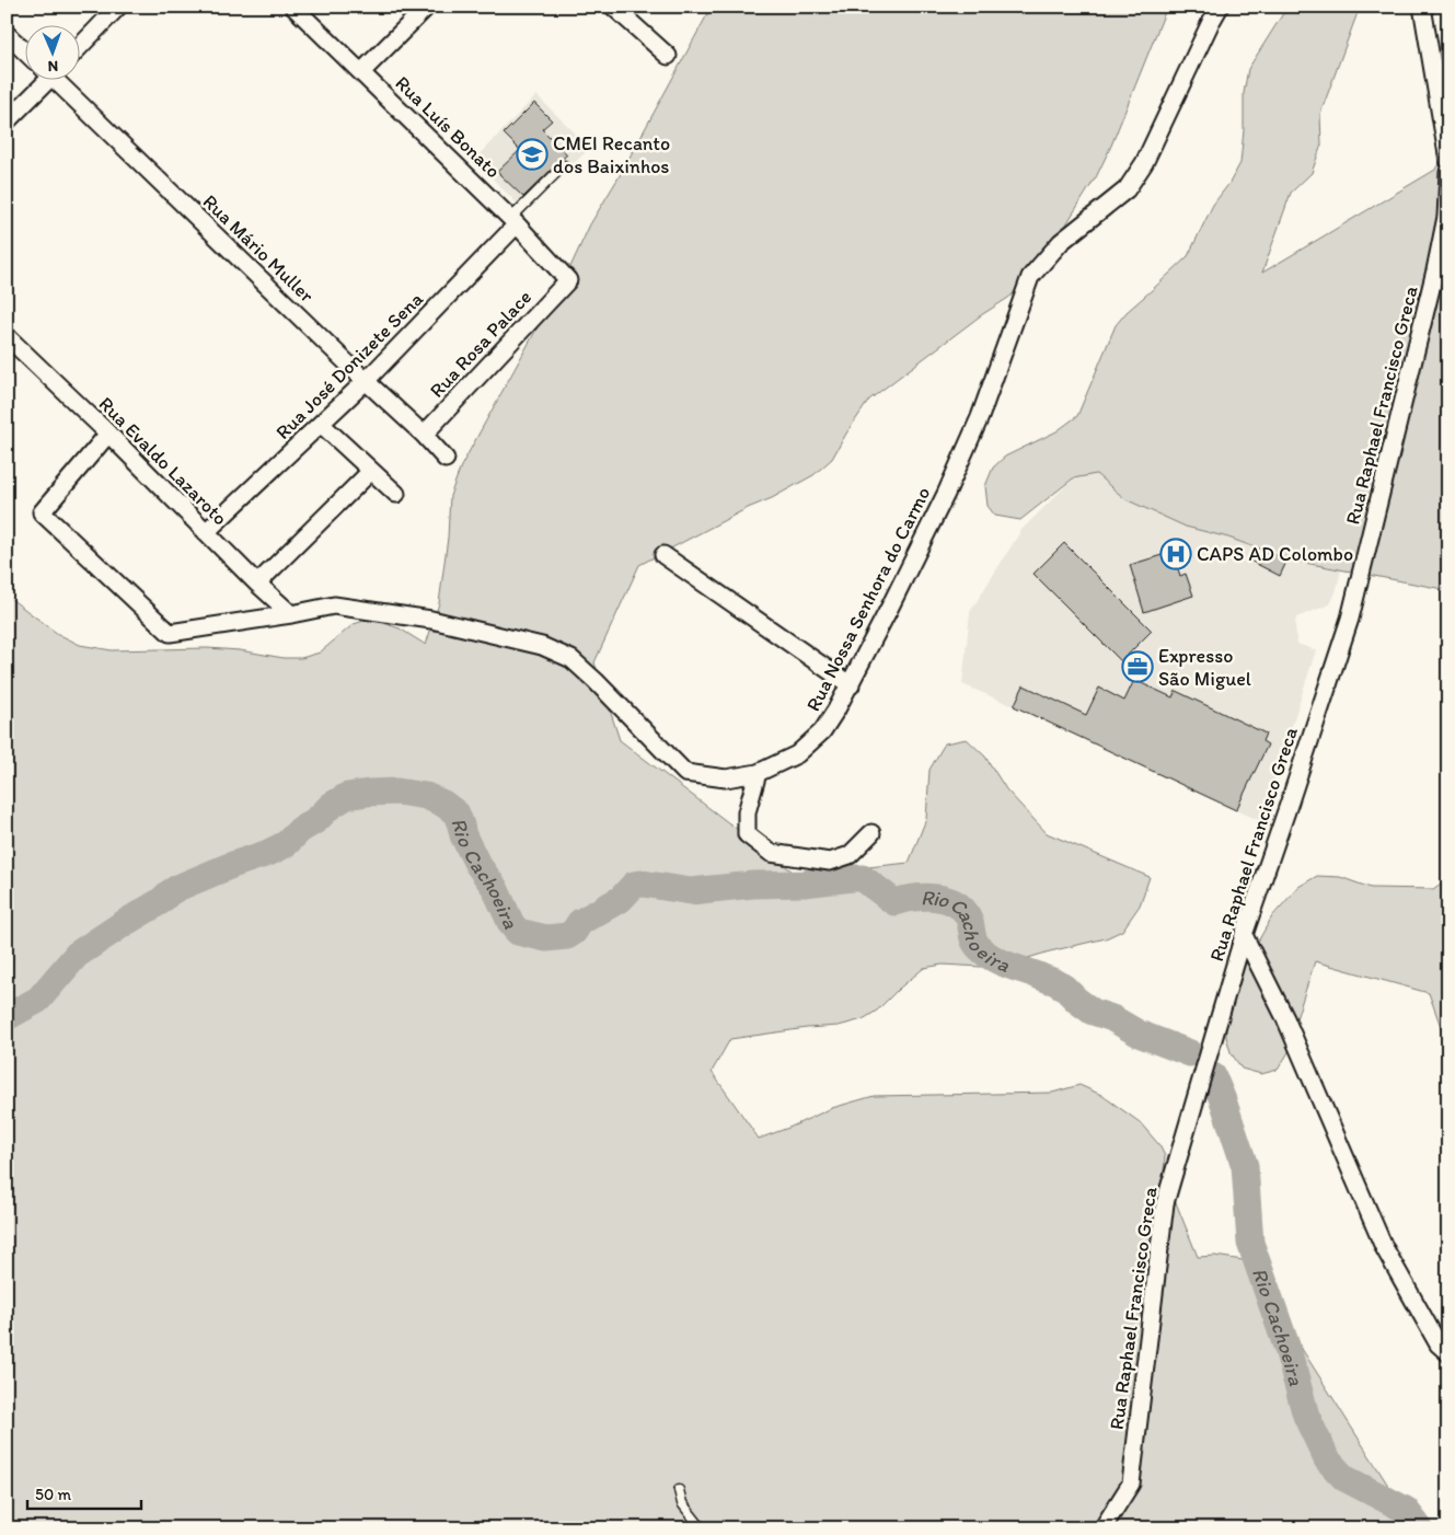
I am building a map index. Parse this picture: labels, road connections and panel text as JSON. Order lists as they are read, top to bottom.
{
  "streets": {
    "street": [
      "Rua Luís Bonato",
      "Rua Mário Muller",
      "Rua Rosa Palace",
      "Rua José Donizete Sena",
      "Rua Raphael Francisco Greca",
      "Rua Evaldo Lazaroto",
      "Rua Nossa Senhora do Carmo"
    ]
  },
  "crossings": [
    ["Rua Luís Bonato", "Rua Rosa Palace"],
    ["Rua Luís Bonato", "Rua José Donizete Sena"],
    ["Rua Mário Muller", "Rua Rosa Palace"],
    ["Rua Mário Muller", "Rua José Donizete Sena"],
    ["Rua José Donizete Sena", "Rua Evaldo Lazaroto"],
    ["Rua Evaldo Lazaroto", "Rua Nossa Senhora do Carmo"]
  ],
  "water": ["Rio Cachoeira"],
  "places": {
    "school or university": ["CMEI Recanto dos Baixinhos"],
    "hospital": ["CAPS AD Colombo"],
    "office": ["Expresso São Miguel"]
  },
  "scale_bar": "50 m",
  "north": "bottom"
}
